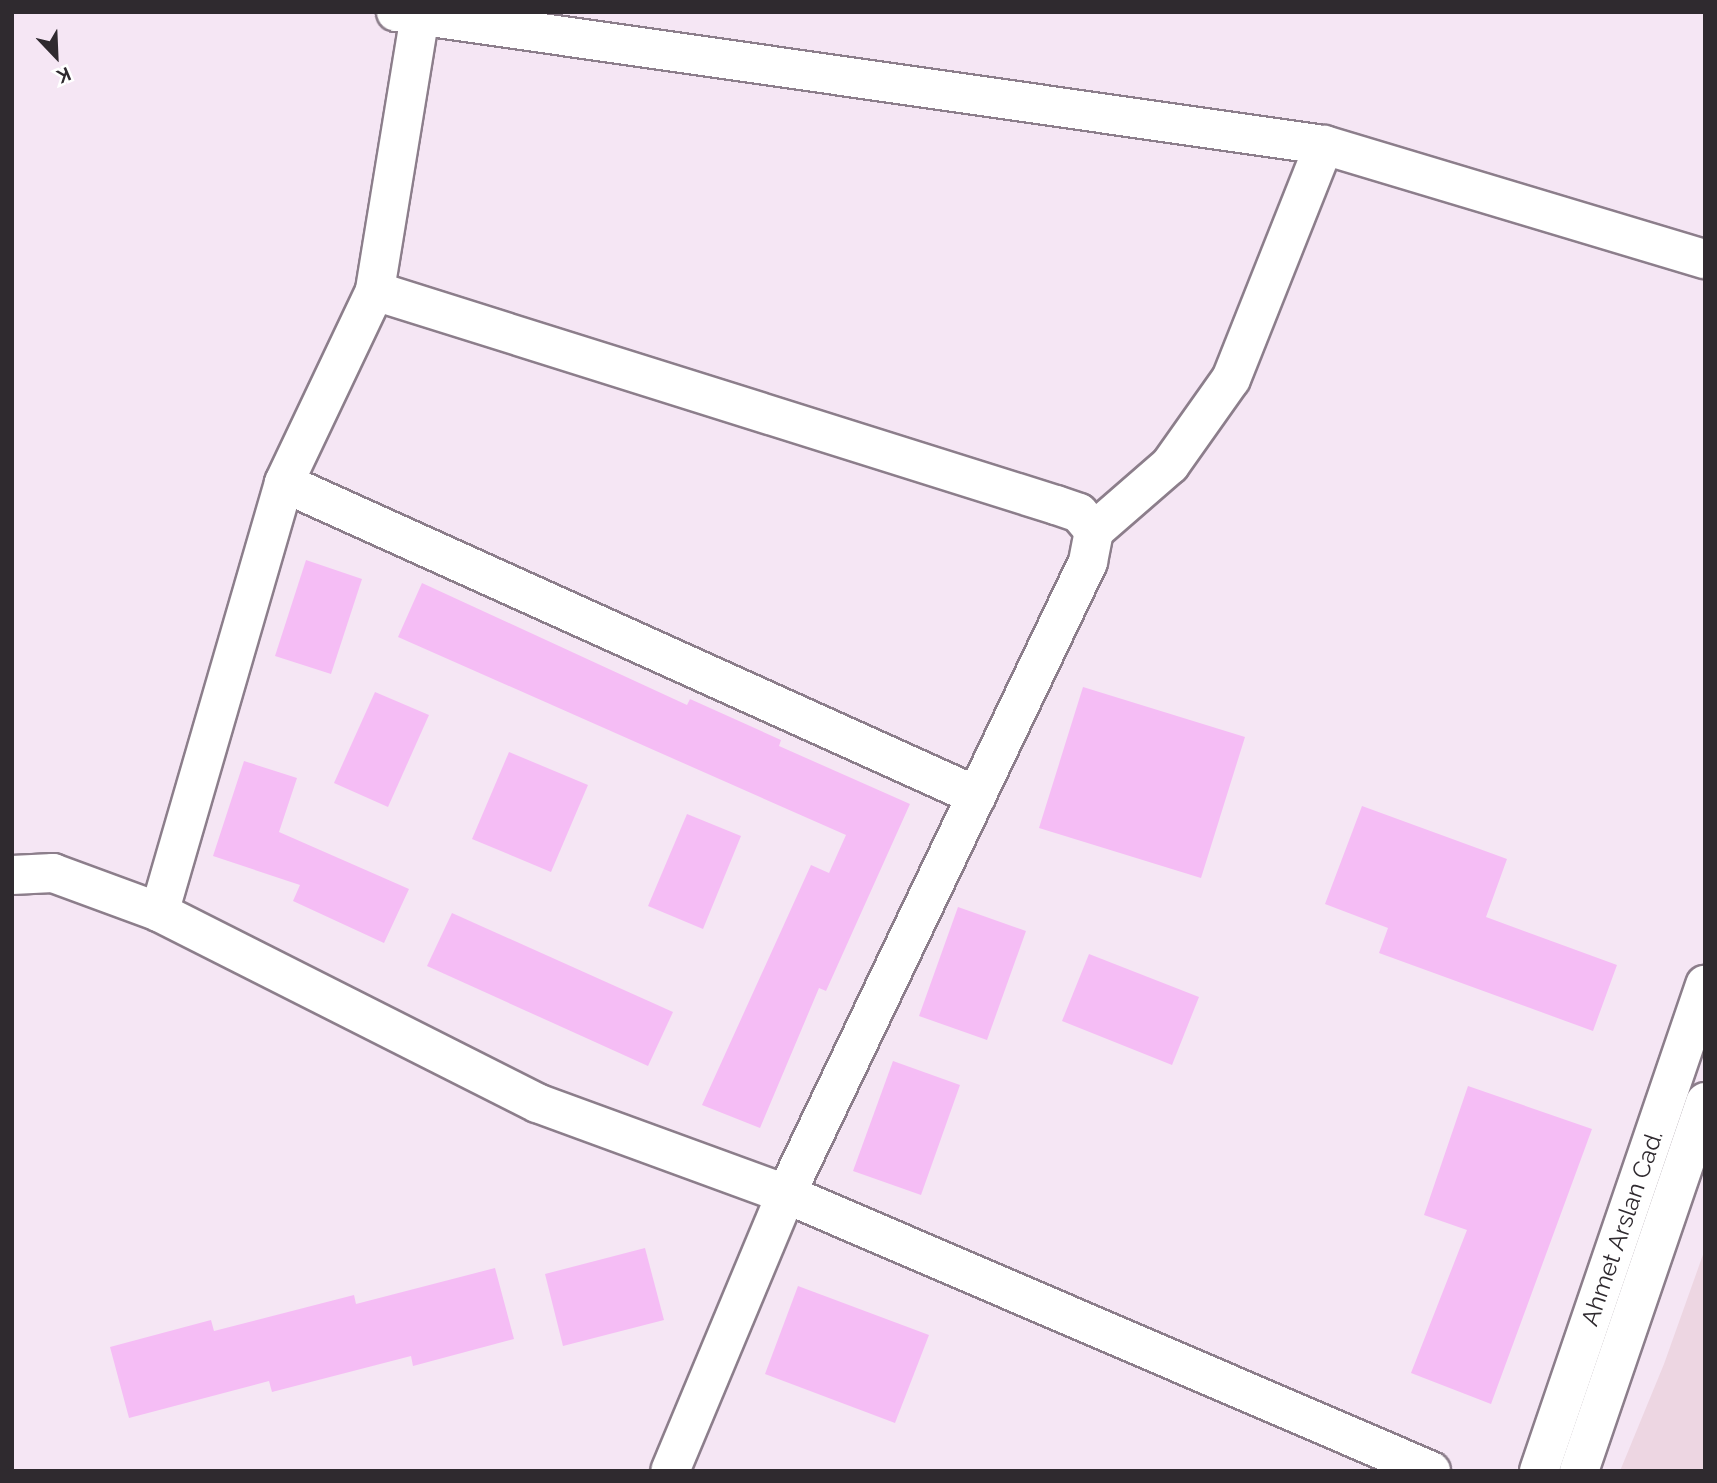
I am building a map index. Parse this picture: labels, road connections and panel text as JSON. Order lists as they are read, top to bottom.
{
  "streets": {
    "street": ["Ahmet Arslan Cad."]
  },
  "north": "bottom right"
}
